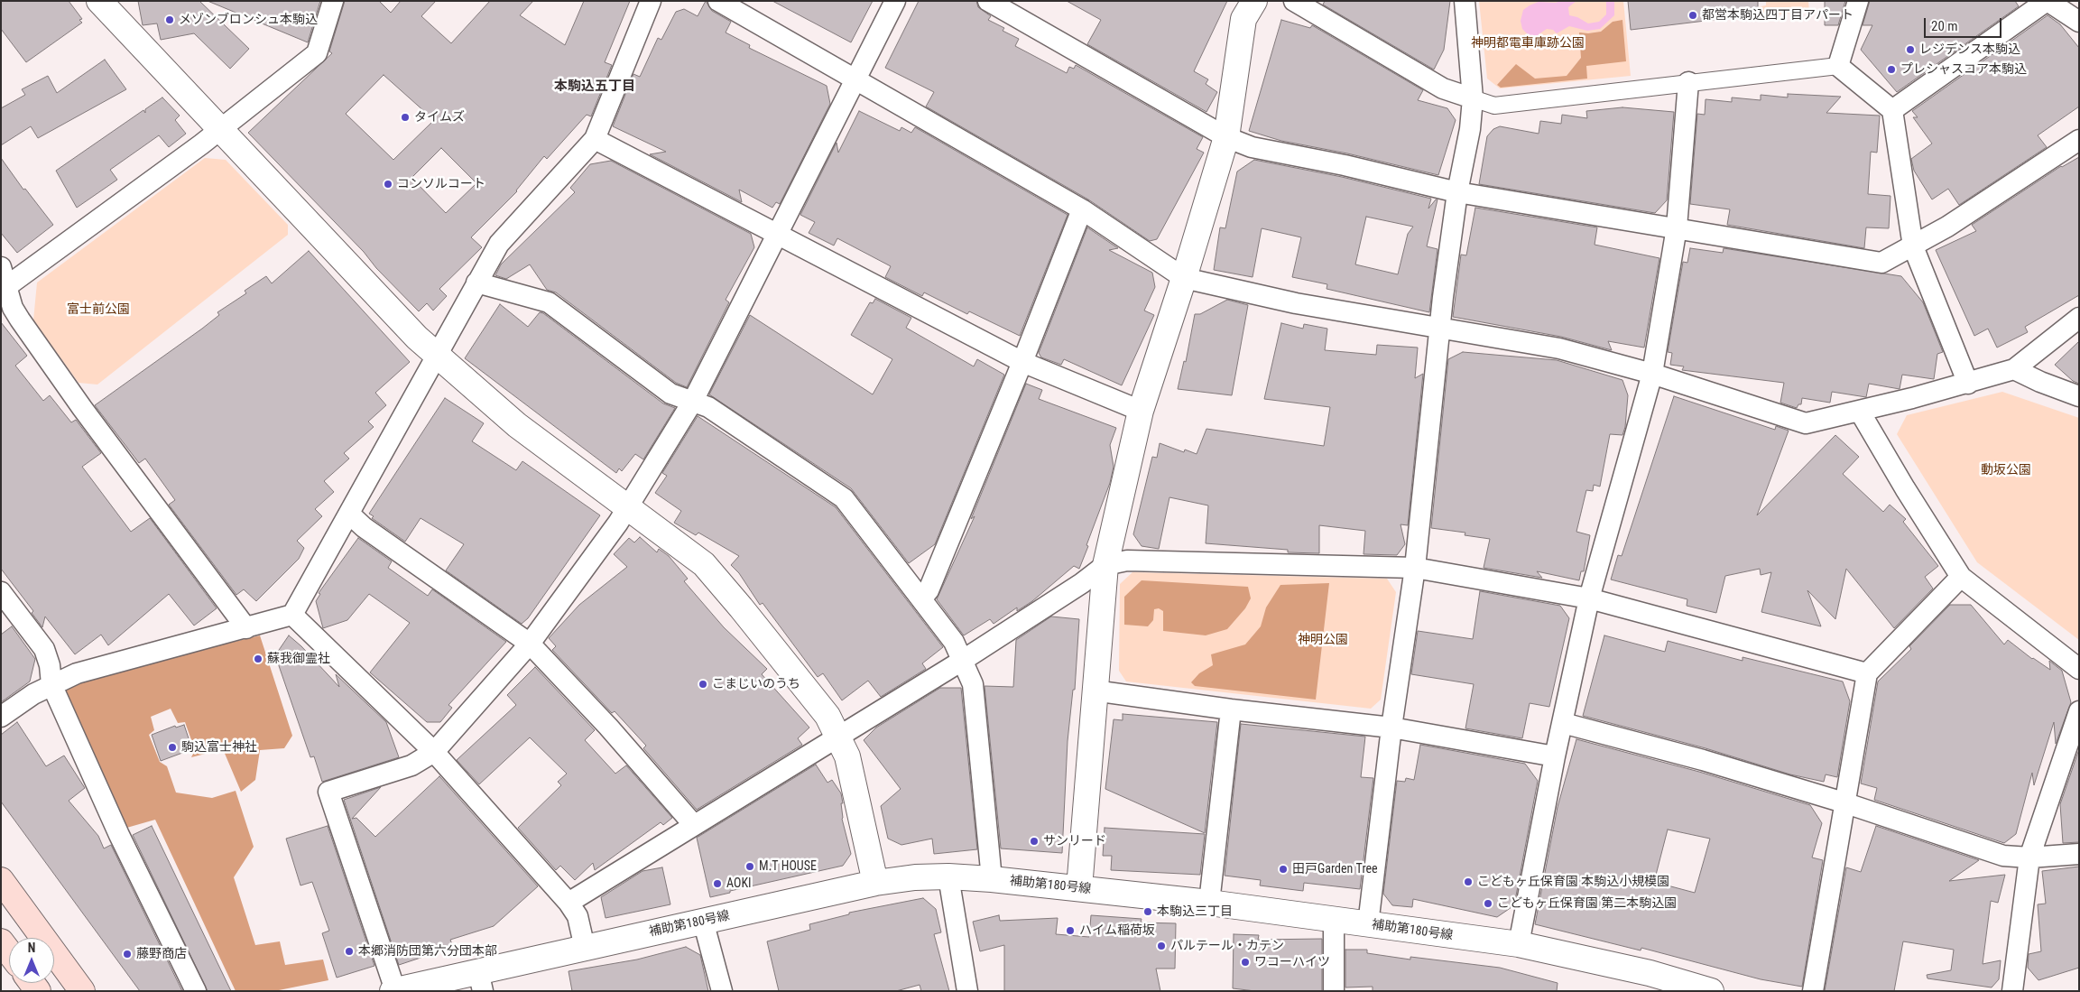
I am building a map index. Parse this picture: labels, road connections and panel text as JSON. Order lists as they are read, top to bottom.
{
  "streets": {
    "street": ["補助第180号線"]
  },
  "districts": ["本駒込五丁目"],
  "parks": [
    "神明都電車庫跡公園",
    "富士前公園",
    "動坂公園",
    "神明公園"
  ],
  "places": [
    "都営本駒込四丁目アパート",
    "メゾンブロンシュ本駒込",
    "レジデンス本駒込",
    "プレシャスコア本駒込",
    "タイムズ",
    "コンソルコート",
    "蘇我御霊社",
    "こまじいのうち",
    "駒込富士神社",
    "サンリード",
    "M.T HOUSE",
    "田戸Garden Tree",
    "こどもヶ丘保育園 本駒込小規模園",
    "AOKI",
    "こどもヶ丘保育園 第二本駒込園",
    "本駒込三丁目",
    "ハイム稲荷坂",
    "パルテール・カテン",
    "本郷消防団第六分団本部",
    "藤野商店",
    "ワコーハイツ"
  ],
  "scale_bar": "20 m",
  "north": "top"
}
